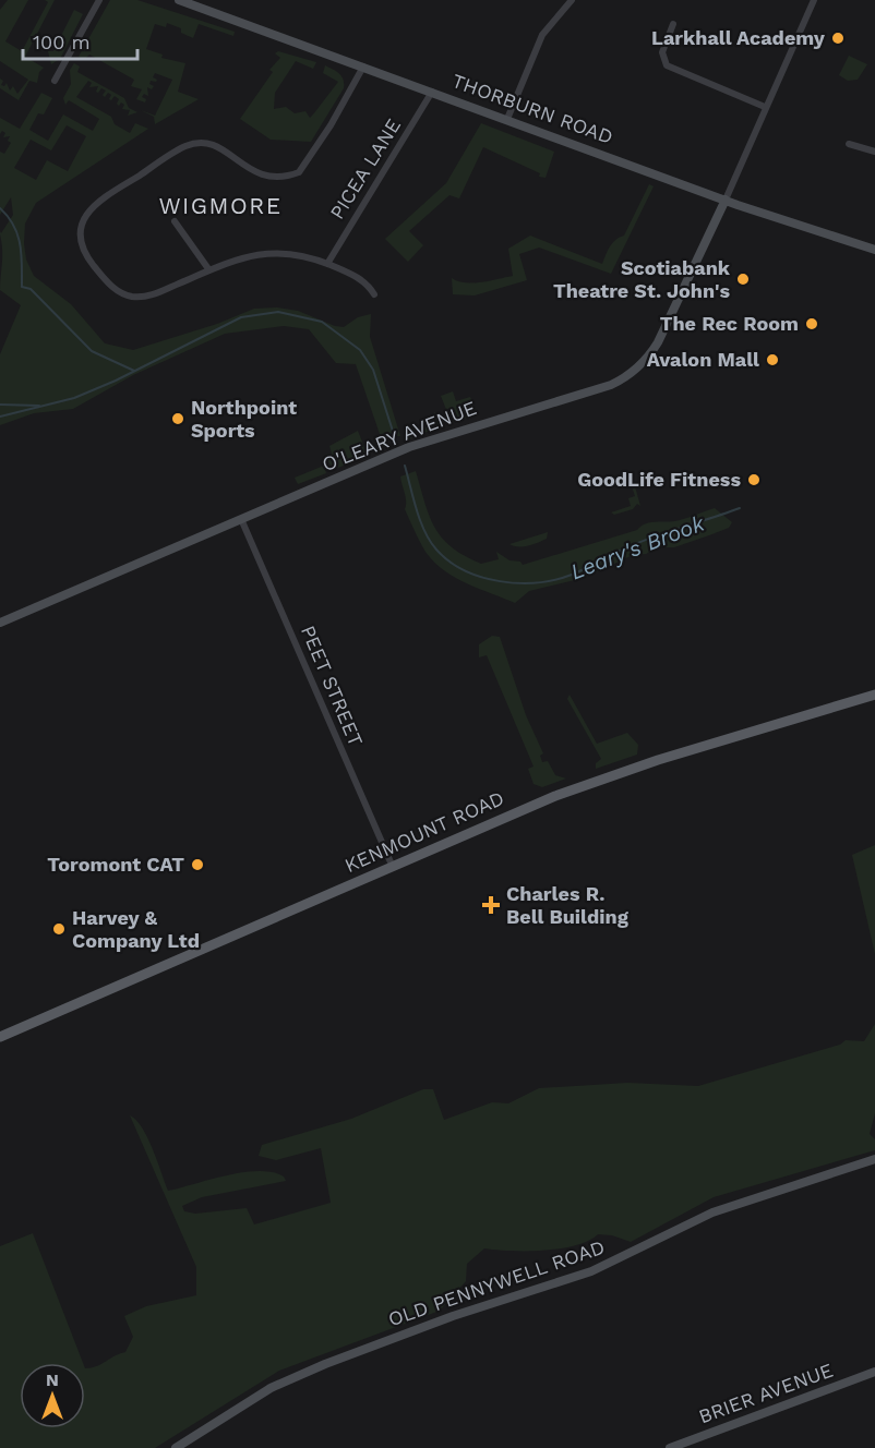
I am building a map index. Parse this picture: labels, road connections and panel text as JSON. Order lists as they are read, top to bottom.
{
  "streets": {
    "main road": ["KENMOUNT ROAD"],
    "street": [
      "THORBURN ROAD",
      "PICEA LANE",
      "O'LEARY AVENUE",
      "PEET STREET",
      "OLD PENNYWELL ROAD",
      "BRIER AVENUE"
    ]
  },
  "crossings": [
    ["THORBURN ROAD", "PICEA LANE"],
    ["THORBURN ROAD", "O'LEARY AVENUE"],
    ["O'LEARY AVENUE", "PEET STREET"],
    ["PEET STREET", "KENMOUNT ROAD"]
  ],
  "districts": ["WIGMORE"],
  "water": ["Leary's Brook"],
  "places": {
    "other": [
      "Larkhall Academy",
      "Scotiabank Theatre St. John's",
      "The Rec Room",
      "Avalon Mall",
      "Northpoint Sports",
      "GoodLife Fitness",
      "Toromont CAT",
      "Harvey & Company Ltd"
    ],
    "health": ["Charles R. Bell Building"]
  },
  "scale_bar": "100 m",
  "north": "top"
}
